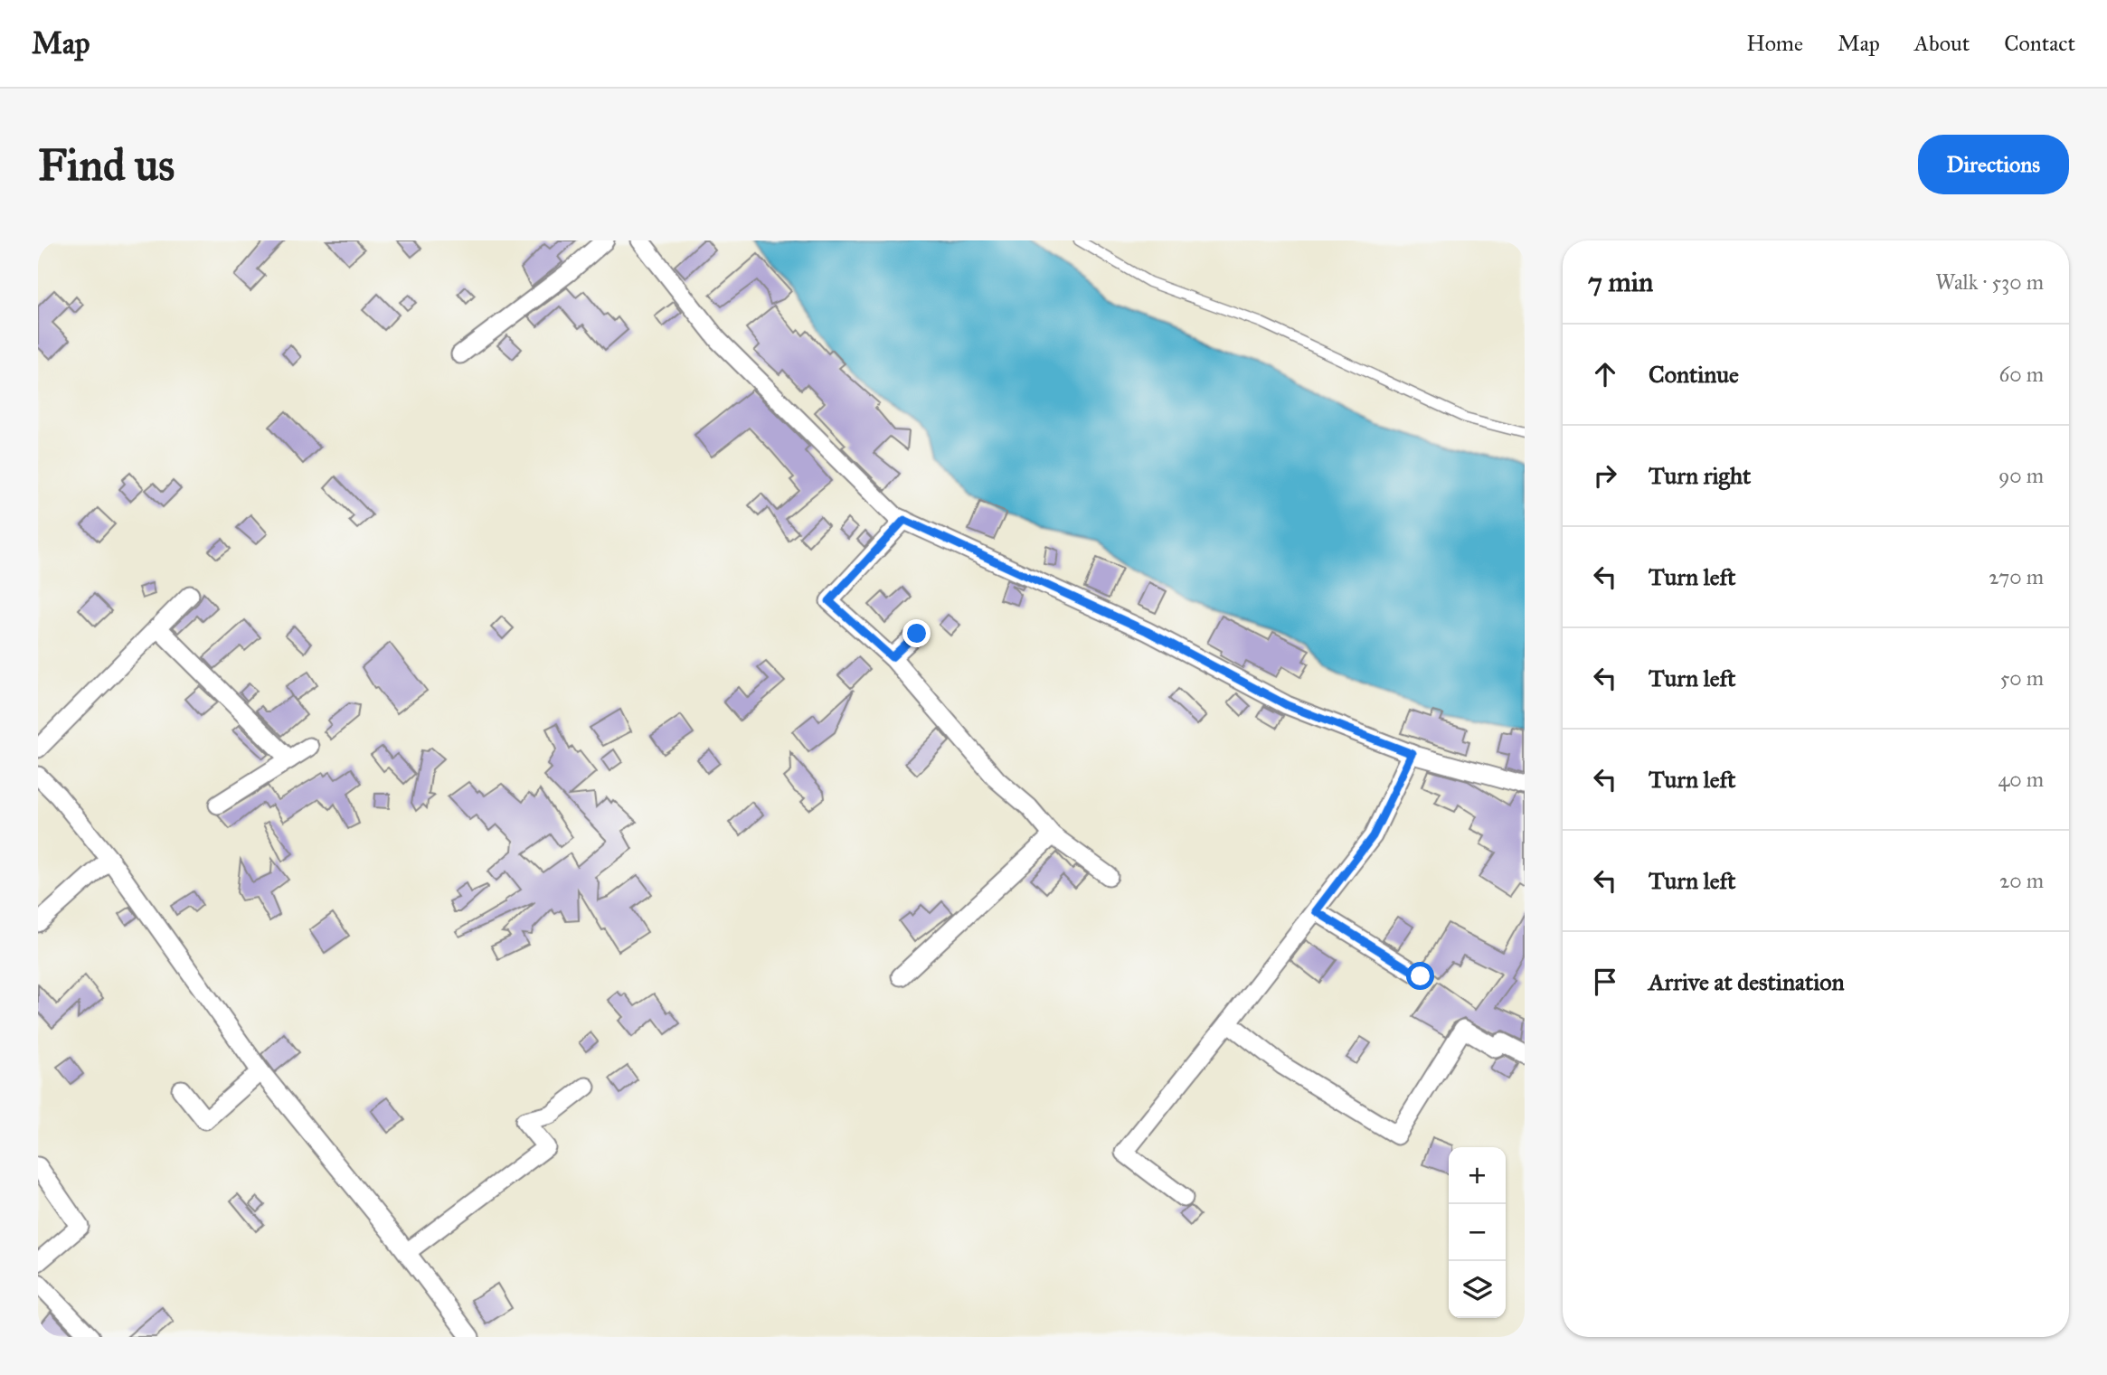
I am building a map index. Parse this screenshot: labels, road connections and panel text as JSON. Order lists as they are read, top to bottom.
{
  "page": {
    "header": "Map",
    "nav": [
      "Home",
      "Map",
      "About",
      "Contact"
    ],
    "buttons": "Directions",
    "title": "Find us",
    "heading": ["7 min", "Walk · 530 m"],
    "list": [
      ["Continue", "60 m"],
      ["Turn right", "90 m"],
      ["Turn left", "270 m"],
      ["Turn left", "50 m"],
      ["Turn left", "40 m"],
      ["Turn left", "20 m"],
      "Arrive at destination"
    ],
    "map_buttons": ["+", "−"]
  }
}
